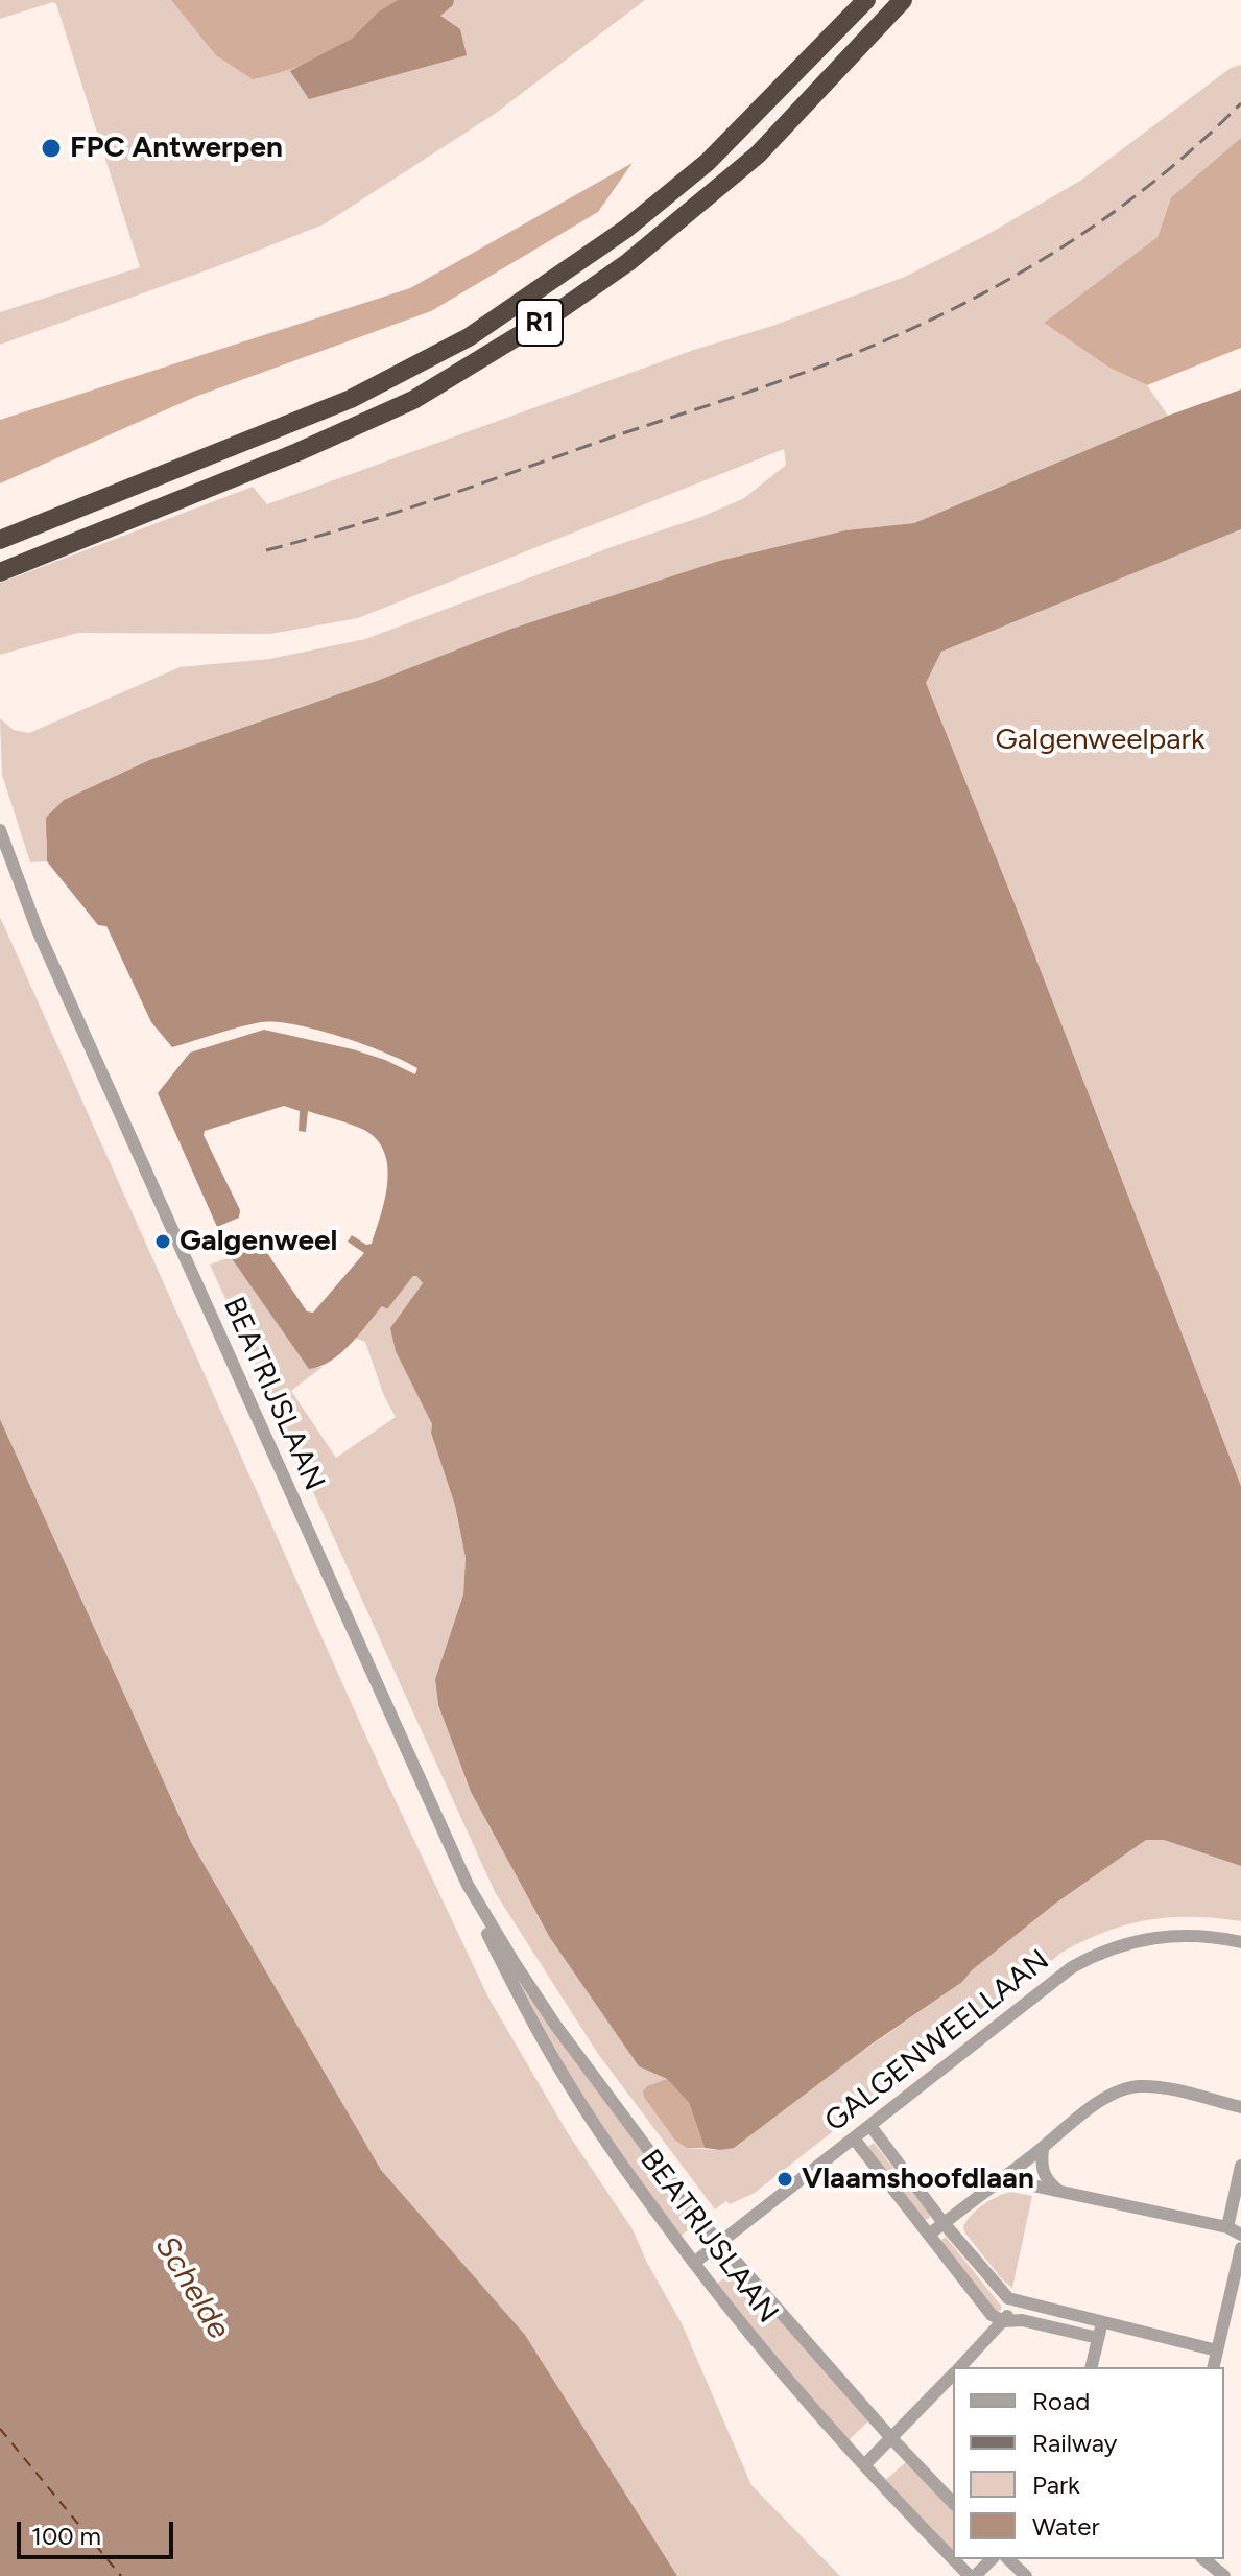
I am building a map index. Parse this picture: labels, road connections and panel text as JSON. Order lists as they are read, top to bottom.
{
  "streets": {
    "highway": ["R1"],
    "street": ["BEATRIJSLAAN", "GALGENWEELLAAN"]
  },
  "crossings": [
    ["BEATRIJSLAAN", "GALGENWEELLAAN"]
  ],
  "water": ["Schelde"],
  "parks": ["Galgenweelpark"],
  "places": ["FPC Antwerpen", "Galgenweel", "Vlaamshoofdlaan"],
  "legend": [
    "Road",
    "Railway",
    "Park",
    "Water"
  ],
  "scale_bar": "100 m"
}
